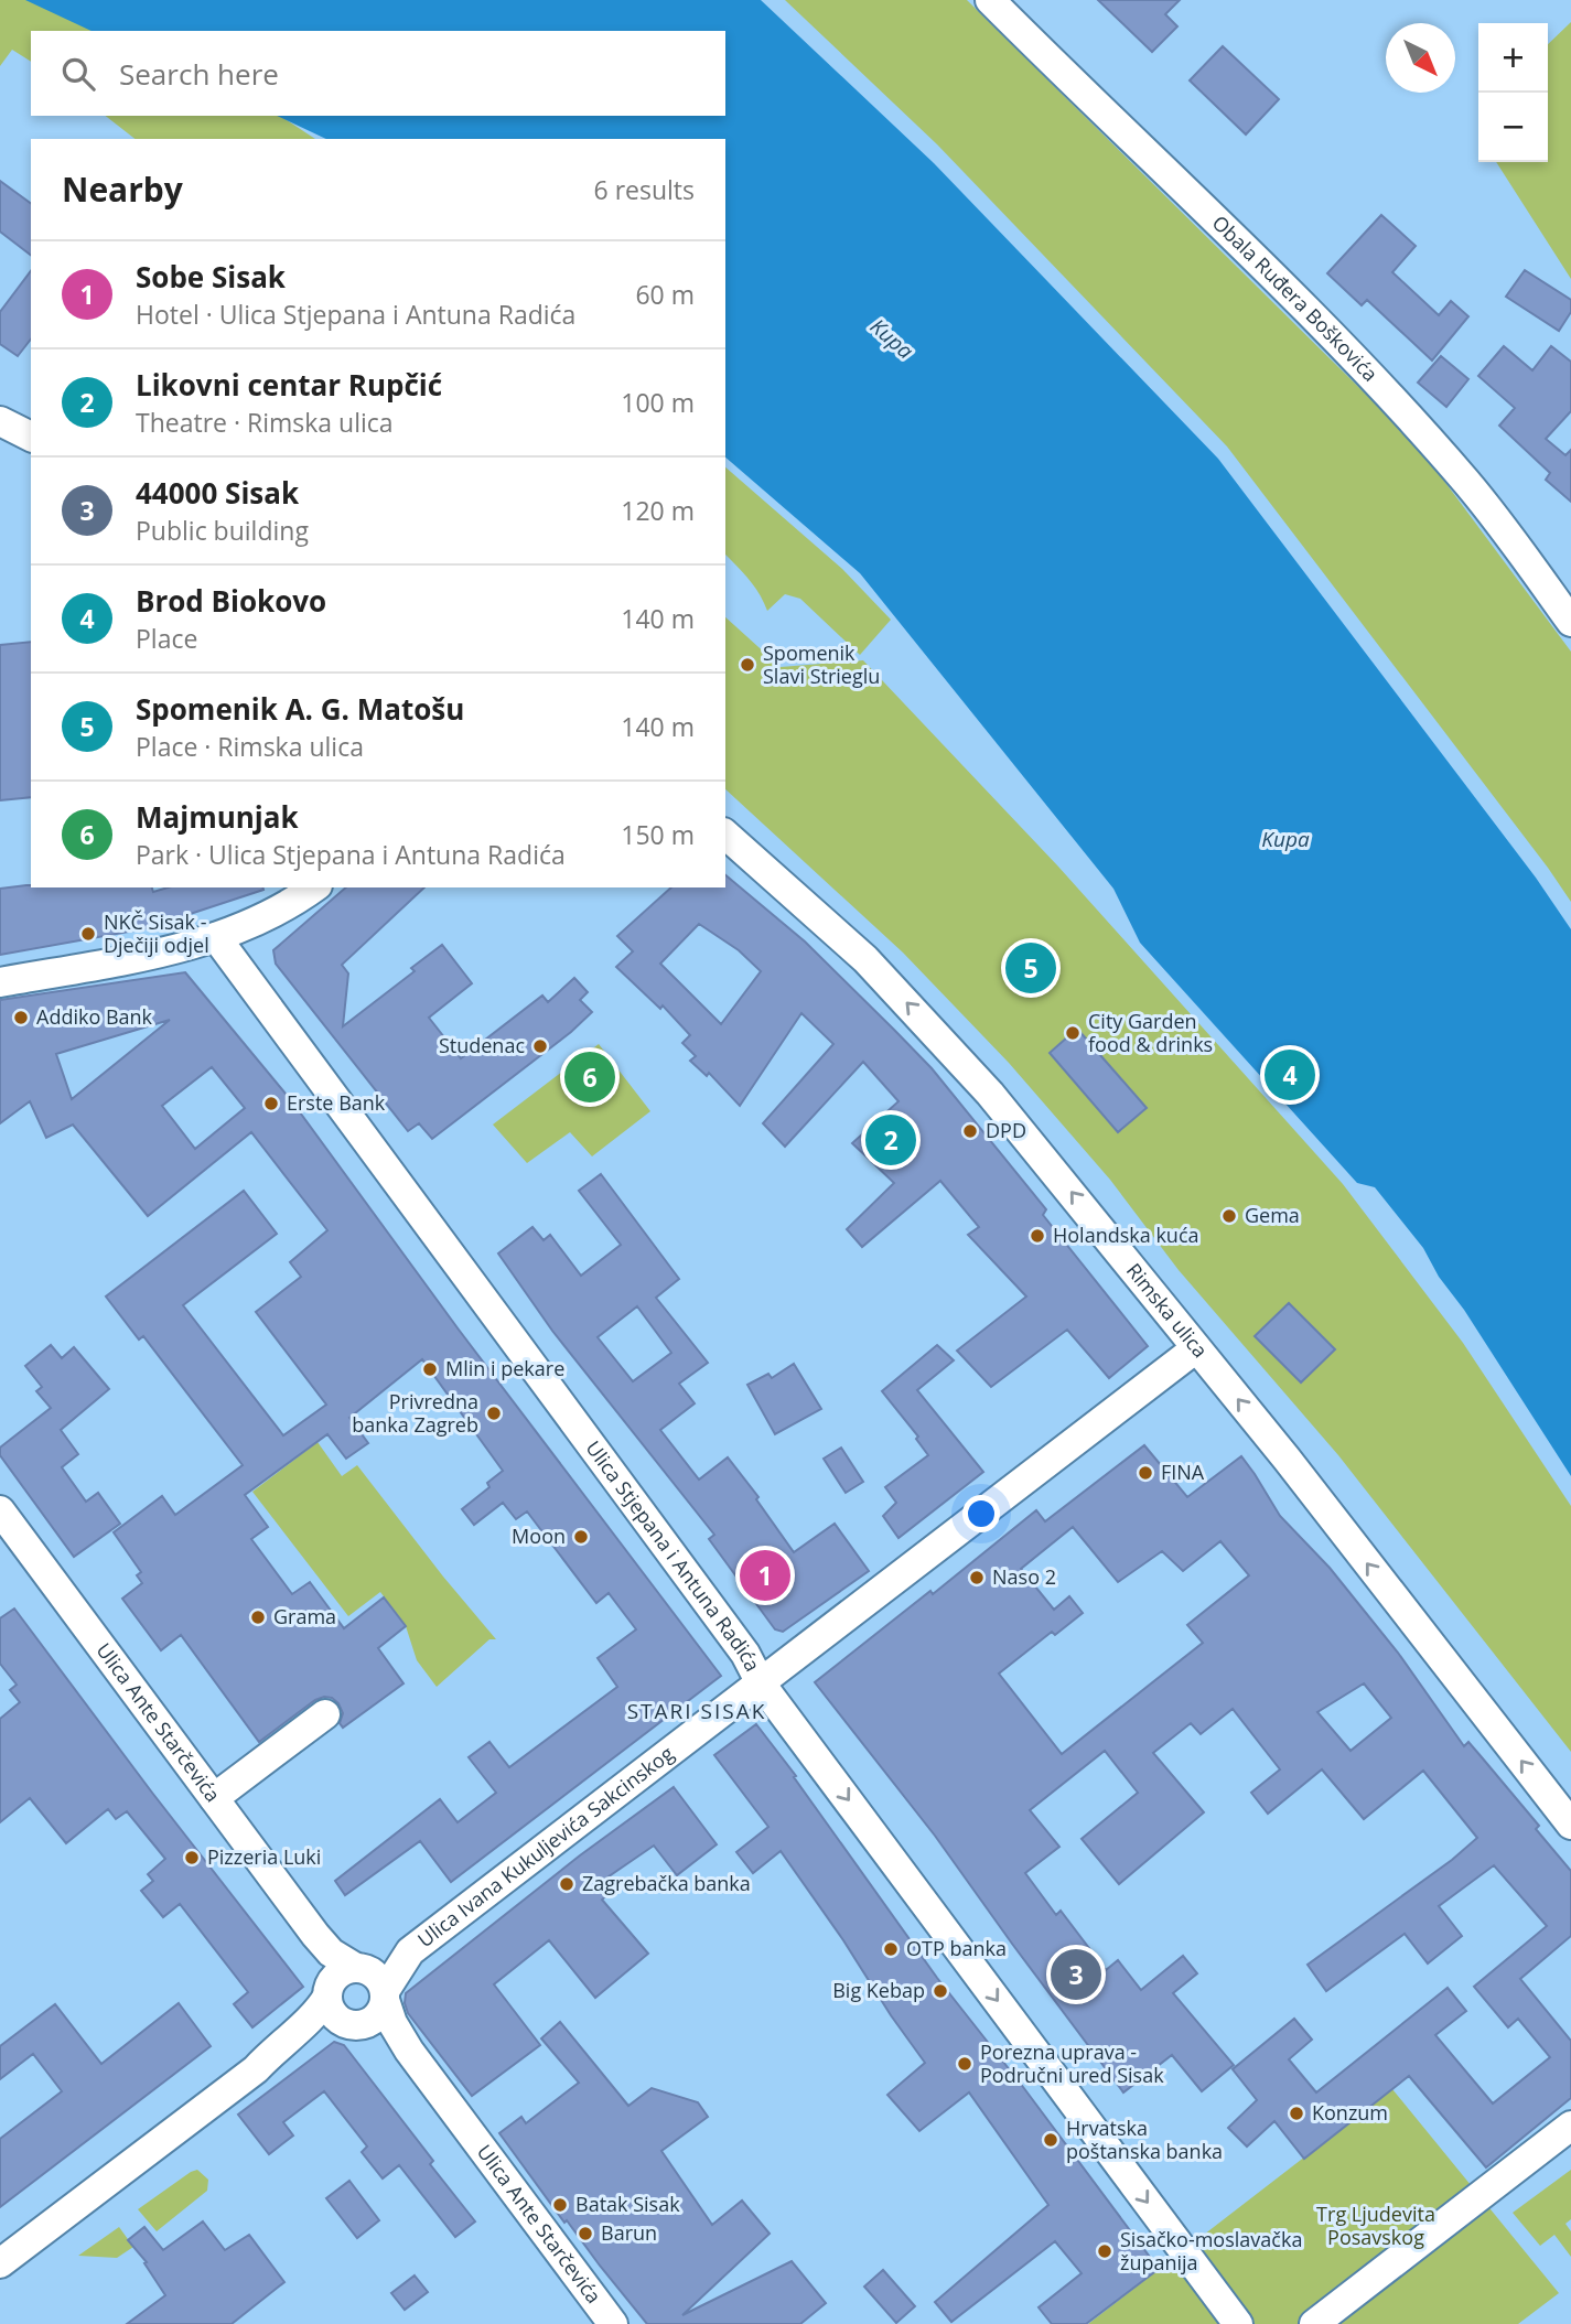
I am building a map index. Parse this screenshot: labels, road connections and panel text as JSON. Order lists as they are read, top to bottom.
{
  "streets": {
    "street": [
      "Obala Ruđera Boškovića",
      "Rimska ulica",
      "Ulica Stjepana i Antuna Radića",
      "Ulica Ante Starčevića",
      "Ulica Ivana Kukuljevića Sakcinskog"
    ]
  },
  "crossings": [
    ["Rimska ulica", "Ulica Ivana Kukuljevića Sakcinskog"],
    ["Ulica Stjepana i Antuna Radića", "Ulica Ivana Kukuljevića Sakcinskog"],
    ["Ulica Ante Starčevića", "Ulica Ivana Kukuljevića Sakcinskog"]
  ],
  "one_way": ["Rimska ulica", "Ulica Stjepana i Antuna Radića"],
  "districts": ["STARI SISAK"],
  "water": ["Kupa"],
  "parks": ["Trg Ljudevita Posavskog"],
  "places": [
    "Spomenik Slavi Strieglu",
    "NKČ Sisak - Dječiji odjel",
    "Addiko Bank",
    "City Garden food & drinks",
    "Studenac",
    "Erste Bank",
    "DPD",
    "Gema",
    "Holandska kuća",
    "Mlin i pekare",
    "Privredna banka Zagreb",
    "FINA",
    "Moon",
    "Naso 2",
    "Grama",
    "Pizzeria Luki",
    "Zagrebačka banka",
    "OTP banka",
    "Big Kebap",
    "Porezna uprava - Područni ured Sisak",
    "Konzum",
    "Hrvatska poštanska banka",
    "Batak Sisak",
    "Barun",
    "Sisačko-moslavačka županija"
  ],
  "north": "bottom right",
  "page": {
    "map_buttons": ["+", "−"],
    "search": "Search here",
    "heading": ["Nearby", "6 results"],
    "list": [
      {
        "mark": "1",
        "name": "Sobe Sisak",
        "note": "Hotel · Ulica Stjepana i Antuna Radića",
        "value": "60 m"
      },
      {
        "mark": "2",
        "name": "Likovni centar Rupčić",
        "note": "Theatre · Rimska ulica",
        "value": "100 m"
      },
      {
        "mark": "3",
        "name": "44000 Sisak",
        "note": "Public building",
        "value": "120 m"
      },
      {
        "mark": "4",
        "name": "Brod Biokovo",
        "note": "Place",
        "value": "140 m"
      },
      {
        "mark": "5",
        "name": "Spomenik A. G. Matošu",
        "note": "Place · Rimska ulica",
        "value": "140 m"
      },
      {
        "mark": "6",
        "name": "Majmunjak",
        "note": "Park · Ulica Stjepana i Antuna Radića",
        "value": "150 m"
      }
    ],
    "pins": [
      "5",
      "4",
      "6",
      "2",
      "1",
      "3"
    ]
  }
}
